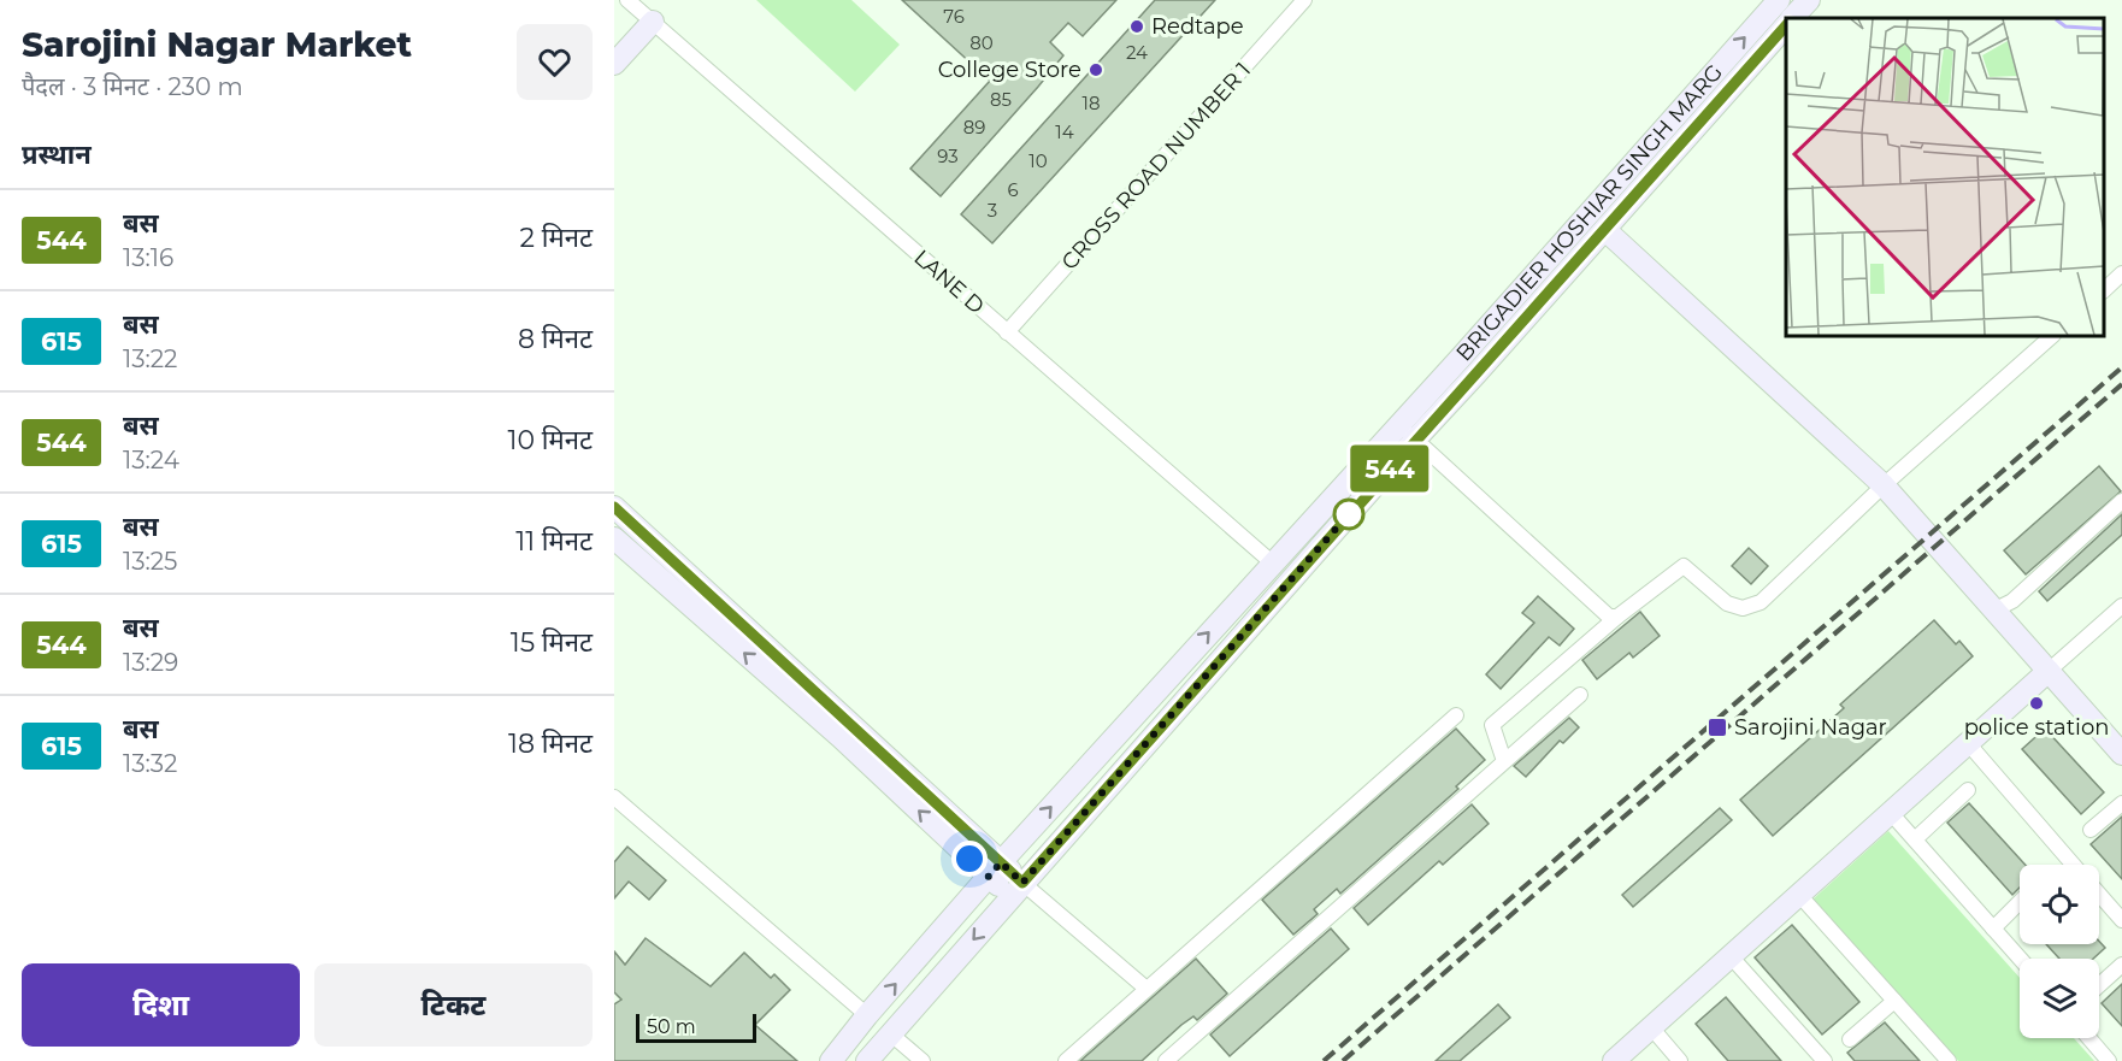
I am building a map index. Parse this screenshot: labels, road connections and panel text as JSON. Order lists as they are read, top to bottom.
{
  "streets": {
    "street": ["CROSS ROAD NUMBER 1", "BRIGADIER HOSHIAR SINGH MARG", "LANE D"]
  },
  "crossings": [
    ["CROSS ROAD NUMBER 1", "LANE D"],
    ["BRIGADIER HOSHIAR SINGH MARG", "LANE D"]
  ],
  "places": {
    "other": ["Redtape", "College Store", "police station"],
    "transit": ["Sarojini Nagar"]
  },
  "lines": ["bus line 544"],
  "house_numbers": [
    "76",
    "80",
    "24",
    "85",
    "18",
    "89",
    "14",
    "93",
    "10",
    "6",
    "3"
  ],
  "scale_bar": "50 m",
  "page": {
    "heading": [
      ["Sarojini Nagar Market", "पैदल · 3 मिनट · 230 m"],
      "प्रस्थान"
    ],
    "on_map": "544",
    "list": [
      {
        "mark": "544",
        "name": "बस",
        "note": "13:16",
        "value": "2 मिनट"
      },
      {
        "mark": "615",
        "name": "बस",
        "note": "13:22",
        "value": "8 मिनट"
      },
      {
        "mark": "544",
        "name": "बस",
        "note": "13:24",
        "value": "10 मिनट"
      },
      {
        "mark": "615",
        "name": "बस",
        "note": "13:25",
        "value": "11 मिनट"
      },
      {
        "mark": "544",
        "name": "बस",
        "note": "13:29",
        "value": "15 मिनट"
      },
      {
        "mark": "615",
        "name": "बस",
        "note": "13:32",
        "value": "18 मिनट"
      }
    ],
    "buttons": ["दिशा", "टिकट"],
    "scale": "50 m"
  }
}
